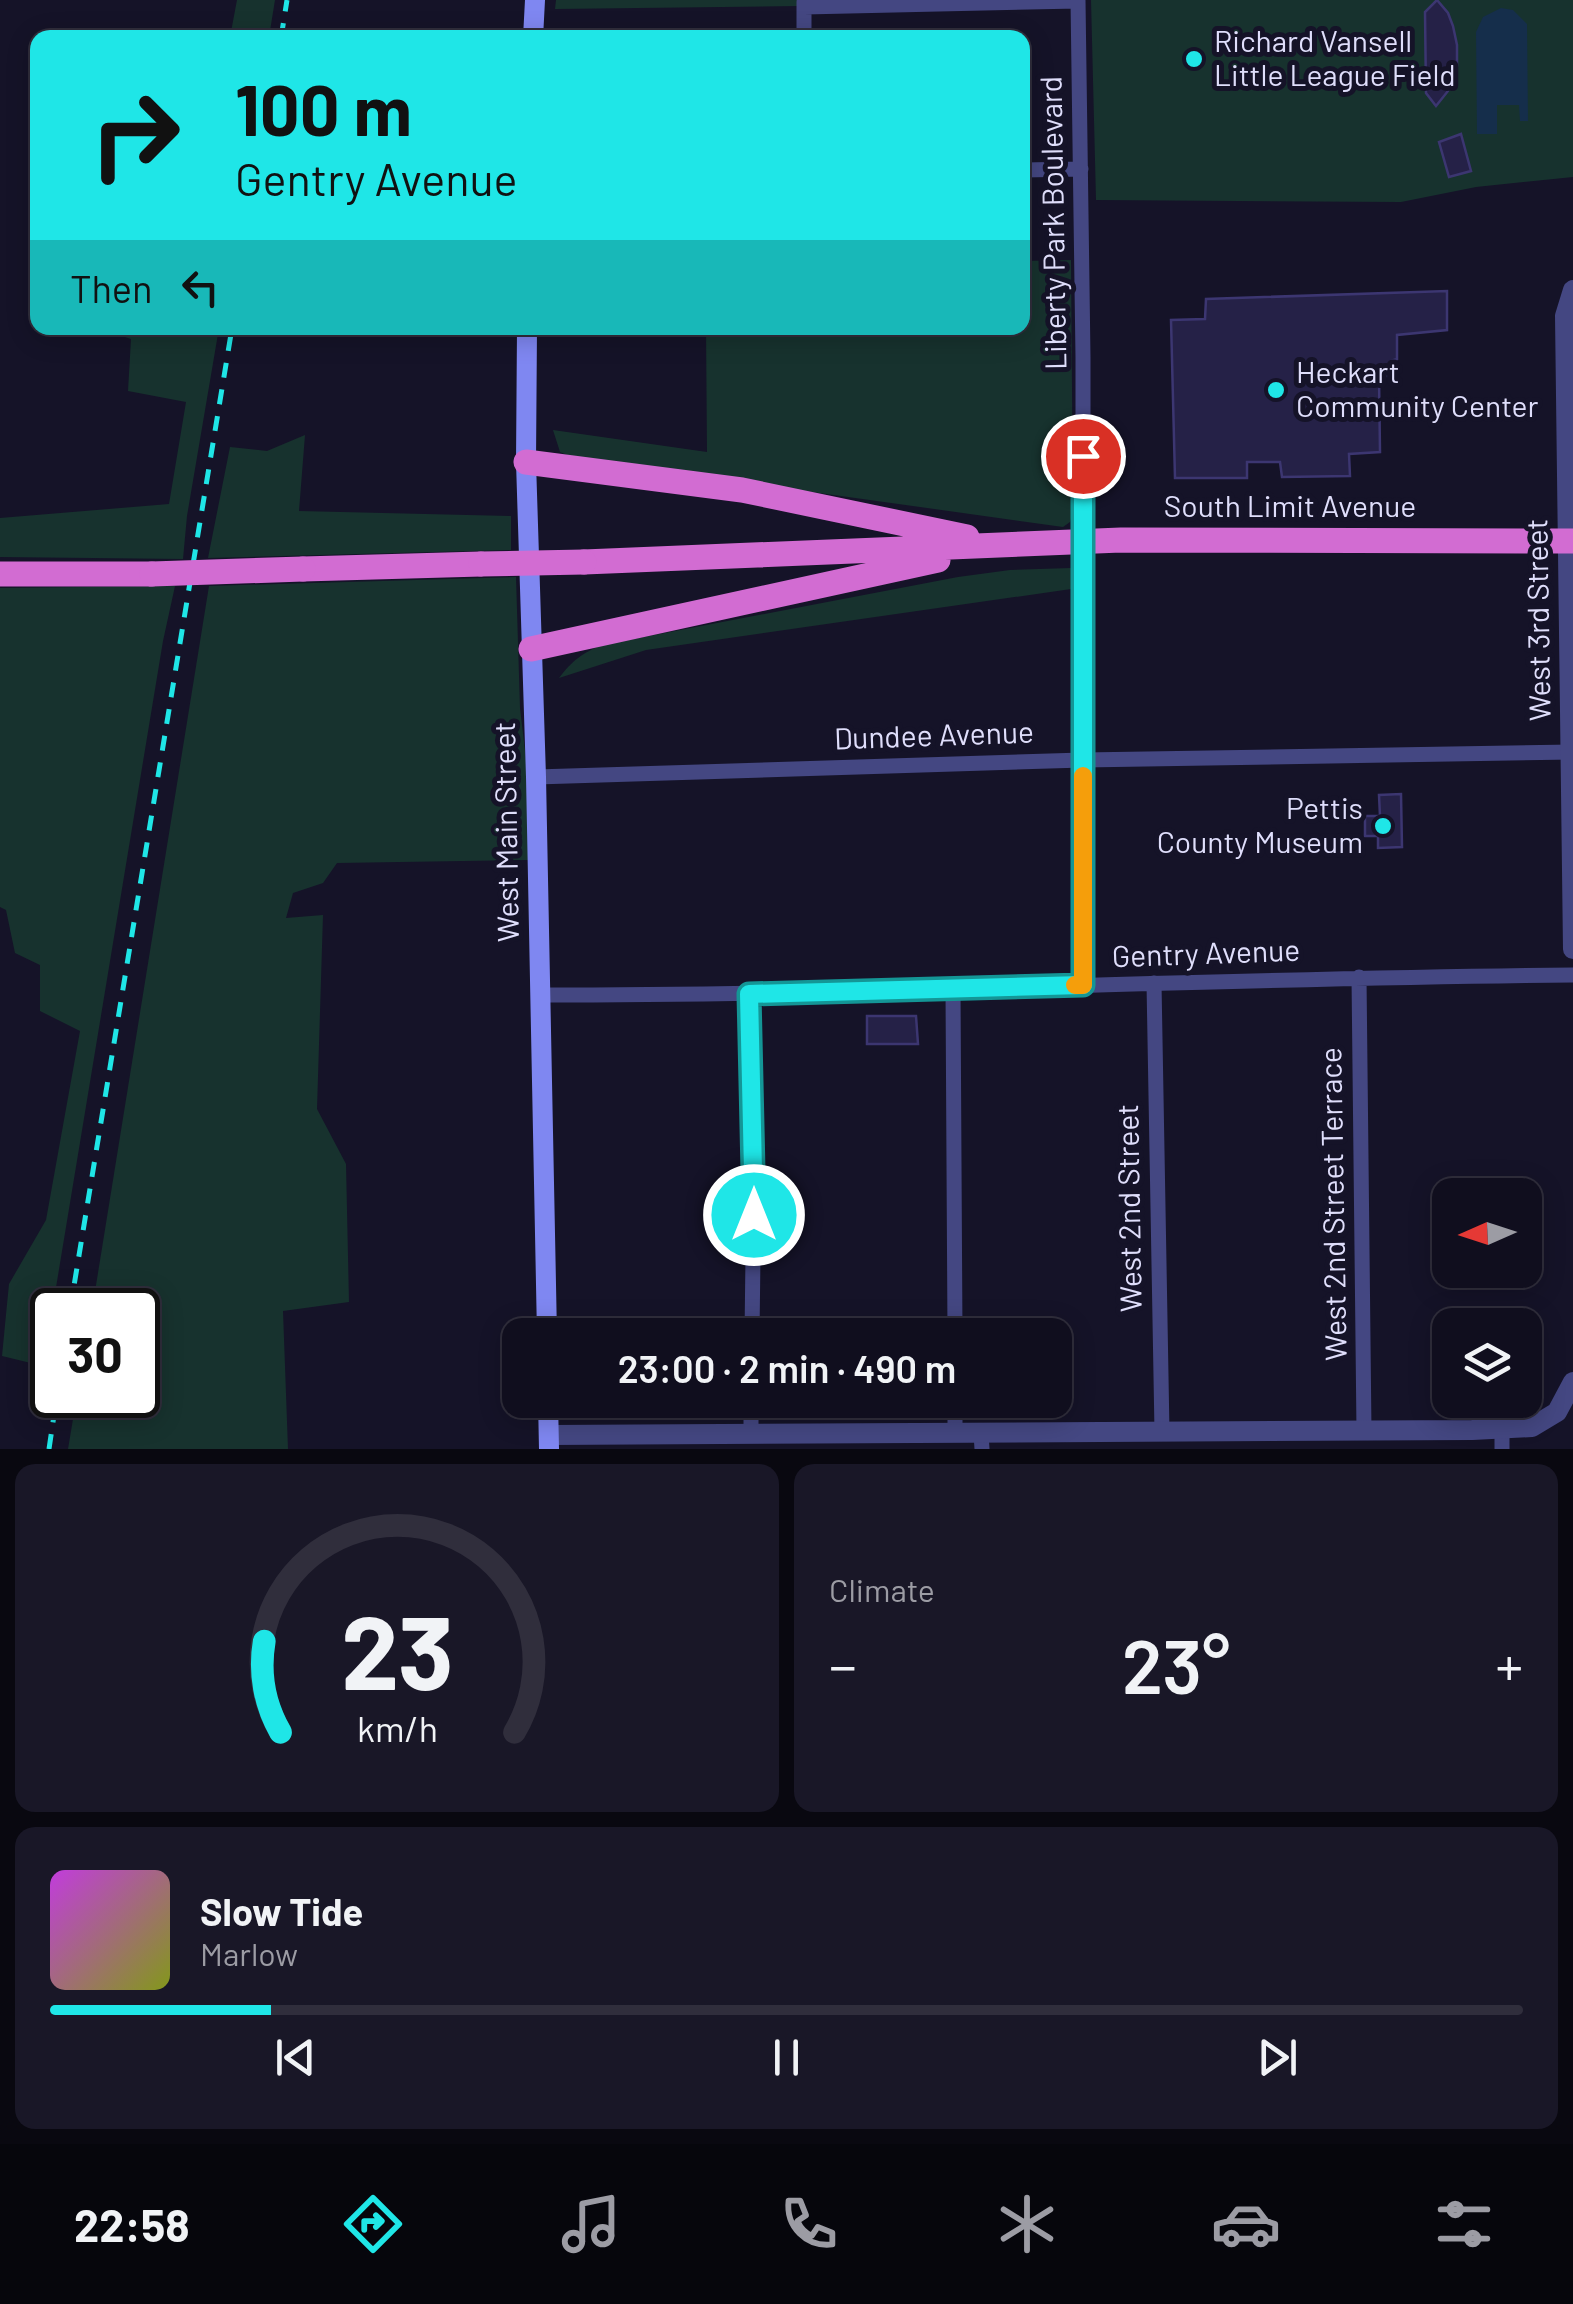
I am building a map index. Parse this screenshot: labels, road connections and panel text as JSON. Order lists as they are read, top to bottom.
{
  "streets": {
    "highway": ["South Limit Avenue"],
    "main road": ["West Main Street"],
    "street": [
      "Liberty Park Boulevard",
      "West 3rd Street",
      "Dundee Avenue",
      "Gentry Avenue",
      "West 2nd Street Terrace",
      "West 2nd Street"
    ]
  },
  "crossings": [
    ["Liberty Park Boulevard", "South Limit Avenue"],
    ["Liberty Park Boulevard", "Dundee Avenue"],
    ["Liberty Park Boulevard", "Gentry Avenue"],
    ["South Limit Avenue", "West 3rd Street"],
    ["West 3rd Street", "Dundee Avenue"],
    ["Dundee Avenue", "West Main Street"],
    ["West Main Street", "Gentry Avenue"],
    ["Gentry Avenue", "West 2nd Street Terrace"],
    ["Gentry Avenue", "West 2nd Street"]
  ],
  "places": ["Richard Vansell Little League Field", "Heckart Community Center", "Pettis County Museum"],
  "north": "left",
  "page": {
    "turn": ["100 m", "Gentry Avenue"],
    "then": "Then",
    "limit": "30",
    "trip": "23:00 · 2 min · 490 m",
    "tile": "Climate",
    "heat": ["−", "23°", "+"],
    "song": ["Slow Tide", "Marlow"],
    "tabs": "22:58",
    "gauge": ["23", "km/h"]
  }
}
